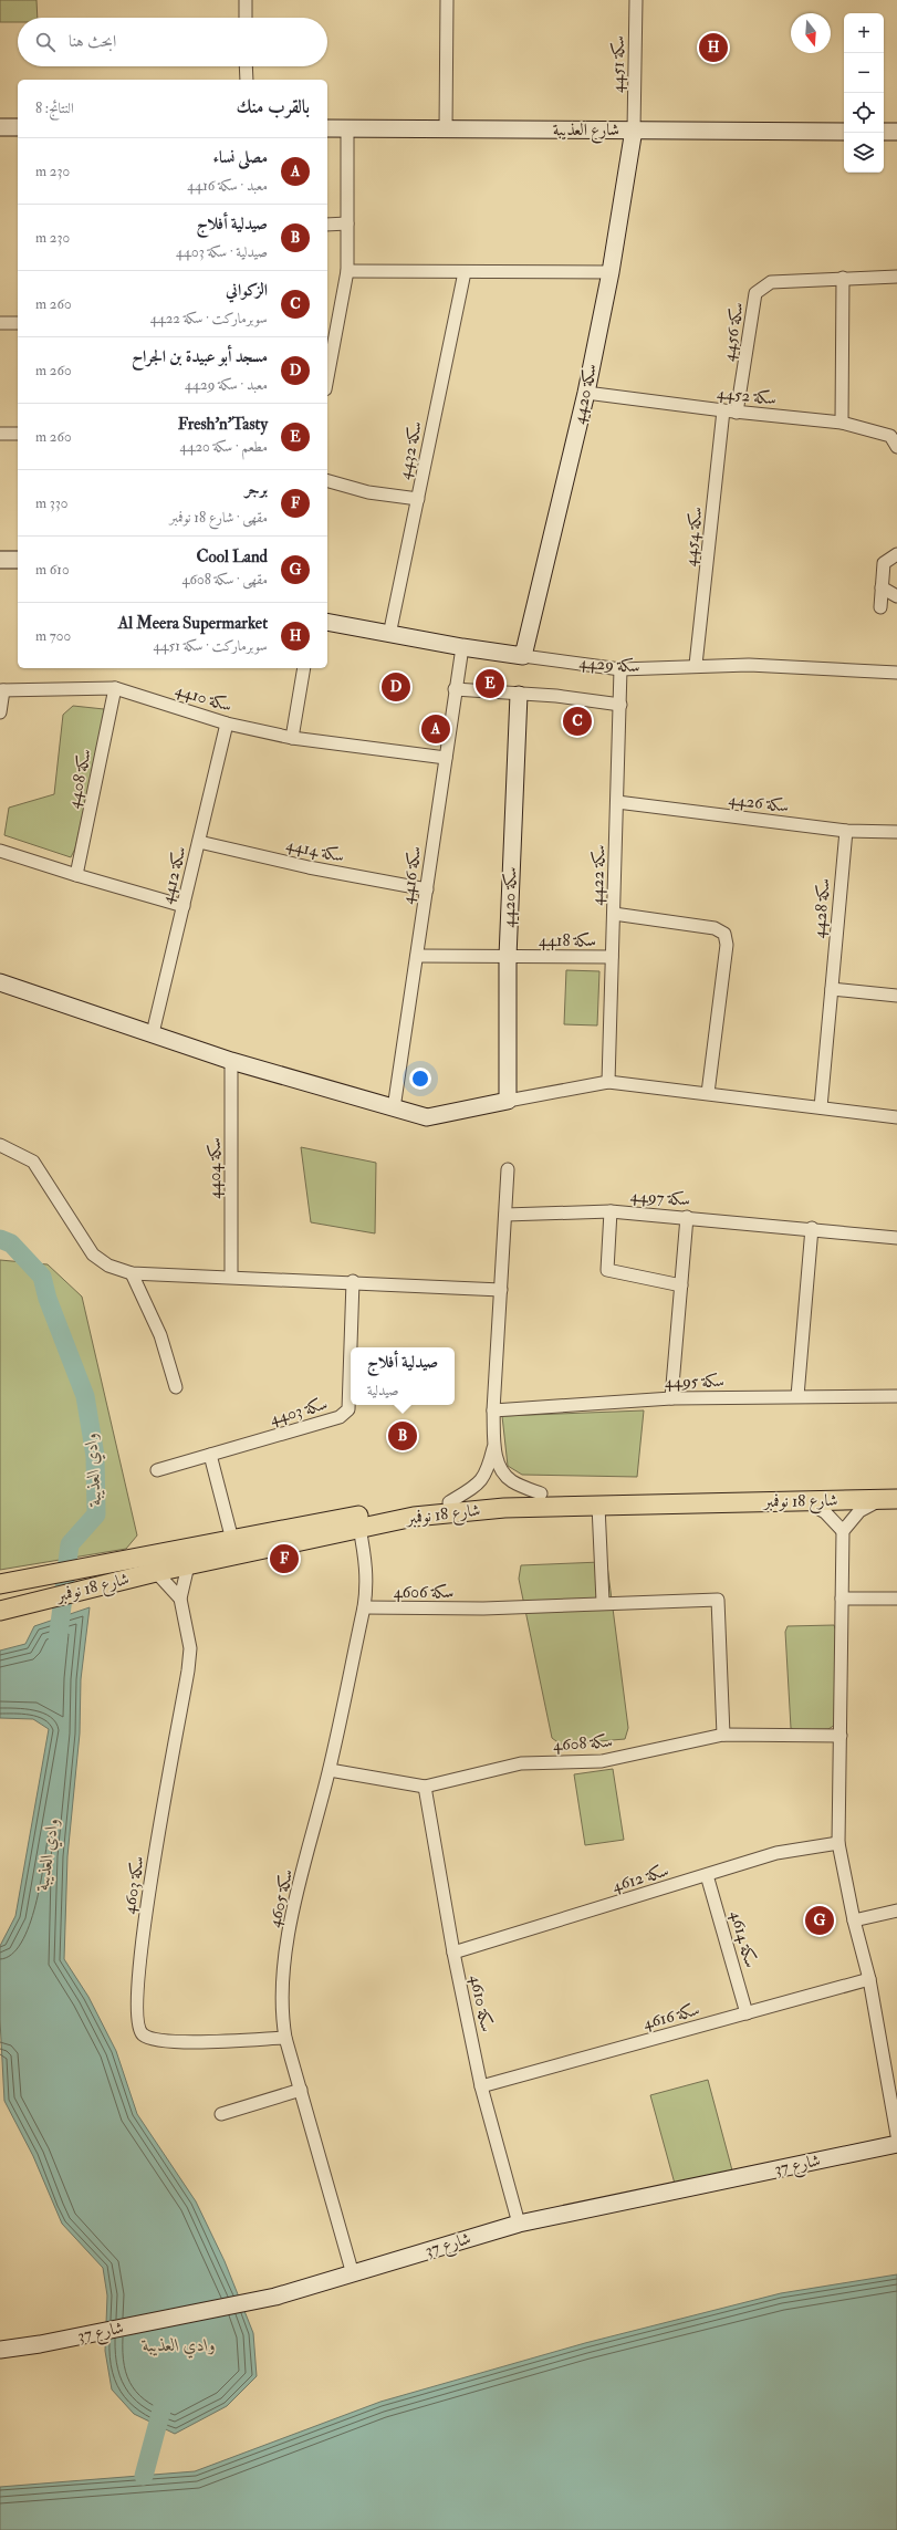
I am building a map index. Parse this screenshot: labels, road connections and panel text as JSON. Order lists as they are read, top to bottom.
{
  "streets": {
    "main road": ["شارع 18 نوفمبر"],
    "street": [
      "سكة 4451",
      "شارع العذيبة",
      "سكة 4456",
      "سكة 4420",
      "سكة 4452",
      "سكة 4432",
      "سكة 4454",
      "سكة 4429",
      "سكة 4410",
      "سكة 4408",
      "سكة 4426",
      "سكة 4414",
      "سكة 4412",
      "سكة 4416",
      "سكة 4422",
      "سكة 4428",
      "سكة 4418",
      "سكة 4404",
      "سكة 4497",
      "سكة 4495",
      "سكة 4403",
      "سكة 4606",
      "سكة 4608",
      "سكة 4612",
      "سكة 4603",
      "سكة 4605",
      "سكة 4614",
      "سكة 4610",
      "سكة 4616",
      "شارع 37"
    ]
  },
  "crossings": [
    ["سكة 4451", "شارع العذيبة"],
    ["سكة 4451", "سكة 4420"],
    ["شارع العذيبة", "سكة 4420"],
    ["سكة 4456", "سكة 4452"],
    ["سكة 4420", "سكة 4452"],
    ["سكة 4420", "سكة 4429"],
    ["سكة 4420", "سكة 4418"],
    ["سكة 4452", "سكة 4454"],
    ["سكة 4432", "سكة 4429"],
    ["سكة 4454", "سكة 4429"],
    ["سكة 4429", "سكة 4416"],
    ["سكة 4429", "سكة 4422"],
    ["سكة 4410", "سكة 4408"],
    ["سكة 4410", "سكة 4412"],
    ["سكة 4410", "سكة 4416"],
    ["سكة 4426", "سكة 4422"],
    ["سكة 4426", "سكة 4428"],
    ["سكة 4414", "سكة 4412"],
    ["سكة 4414", "سكة 4416"],
    ["سكة 4416", "سكة 4418"],
    ["سكة 4422", "سكة 4418"],
    ["شارع 18 نوفمبر", "سكة 4603"],
    ["شارع 18 نوفمبر", "سكة 4605"],
    ["سكة 4606", "سكة 4608"],
    ["سكة 4606", "سكة 4605"],
    ["سكة 4608", "سكة 4605"],
    ["سكة 4608", "سكة 4610"],
    ["سكة 4612", "سكة 4614"],
    ["سكة 4612", "سكة 4610"],
    ["سكة 4603", "سكة 4605"],
    ["سكة 4605", "شارع 37"],
    ["سكة 4614", "سكة 4616"],
    ["سكة 4610", "سكة 4616"],
    ["سكة 4610", "شارع 37"]
  ],
  "water": ["وادي العذيبة"],
  "north": "bottom",
  "page": {
    "map_buttons": ["+", "−"],
    "search": "ابحث هنا",
    "pins": [
      "H",
      "E",
      "D",
      "C",
      "A",
      "B",
      "F",
      "G"
    ],
    "heading": ["بالقرب منك", "النتائج: 8"],
    "list": [
      {
        "mark": "A",
        "name": "مصلى نساء",
        "note": "معبد · سكة 4416",
        "value": "230 m"
      },
      {
        "mark": "B",
        "name": "صيدلية أفلاج",
        "note": "صيدلية · سكة 4403",
        "value": "230 m"
      },
      {
        "mark": "C",
        "name": "الزكواني",
        "note": "سوبرماركت · سكة 4422",
        "value": "260 m"
      },
      {
        "mark": "D",
        "name": "مسجد أبو عبيدة بن الجراح",
        "note": "معبد · سكة 4429",
        "value": "260 m"
      },
      {
        "mark": "E",
        "name": "Fresh'n'Tasty",
        "note": "مطعم · سكة 4420",
        "value": "260 m"
      },
      {
        "mark": "F",
        "name": "برجر",
        "note": "مقهى · شارع 18 نوفمبر",
        "value": "330 m"
      },
      {
        "mark": "G",
        "name": "Cool Land",
        "note": "مقهى · سكة 4608",
        "value": "610 m"
      },
      {
        "mark": "H",
        "name": "Al Meera Supermarket",
        "note": "سوبرماركت · سكة 4451",
        "value": "700 m"
      }
    ],
    "popup": ["صيدلية أفلاج", "صيدلية"]
  }
}
